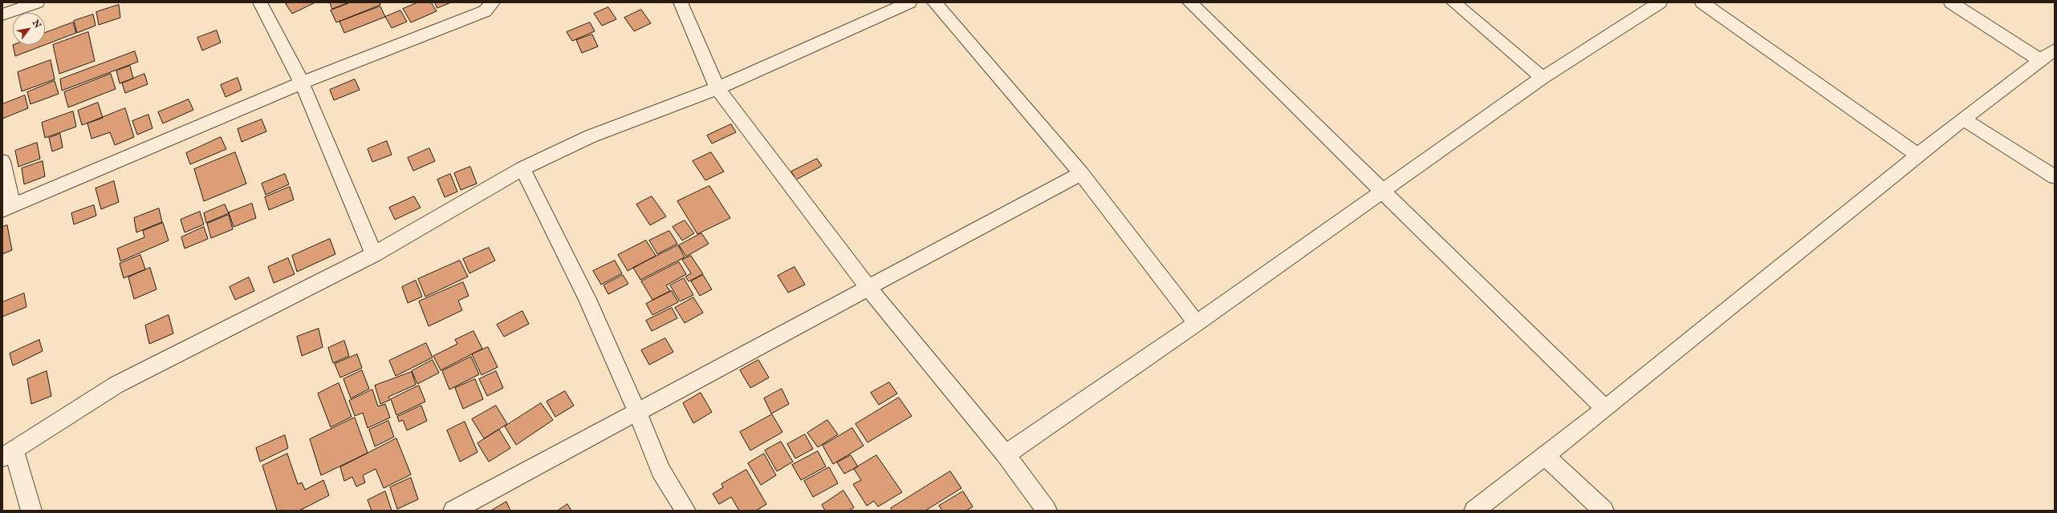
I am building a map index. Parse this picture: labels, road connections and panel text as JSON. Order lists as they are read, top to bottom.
{
  "north": "top right"
}
